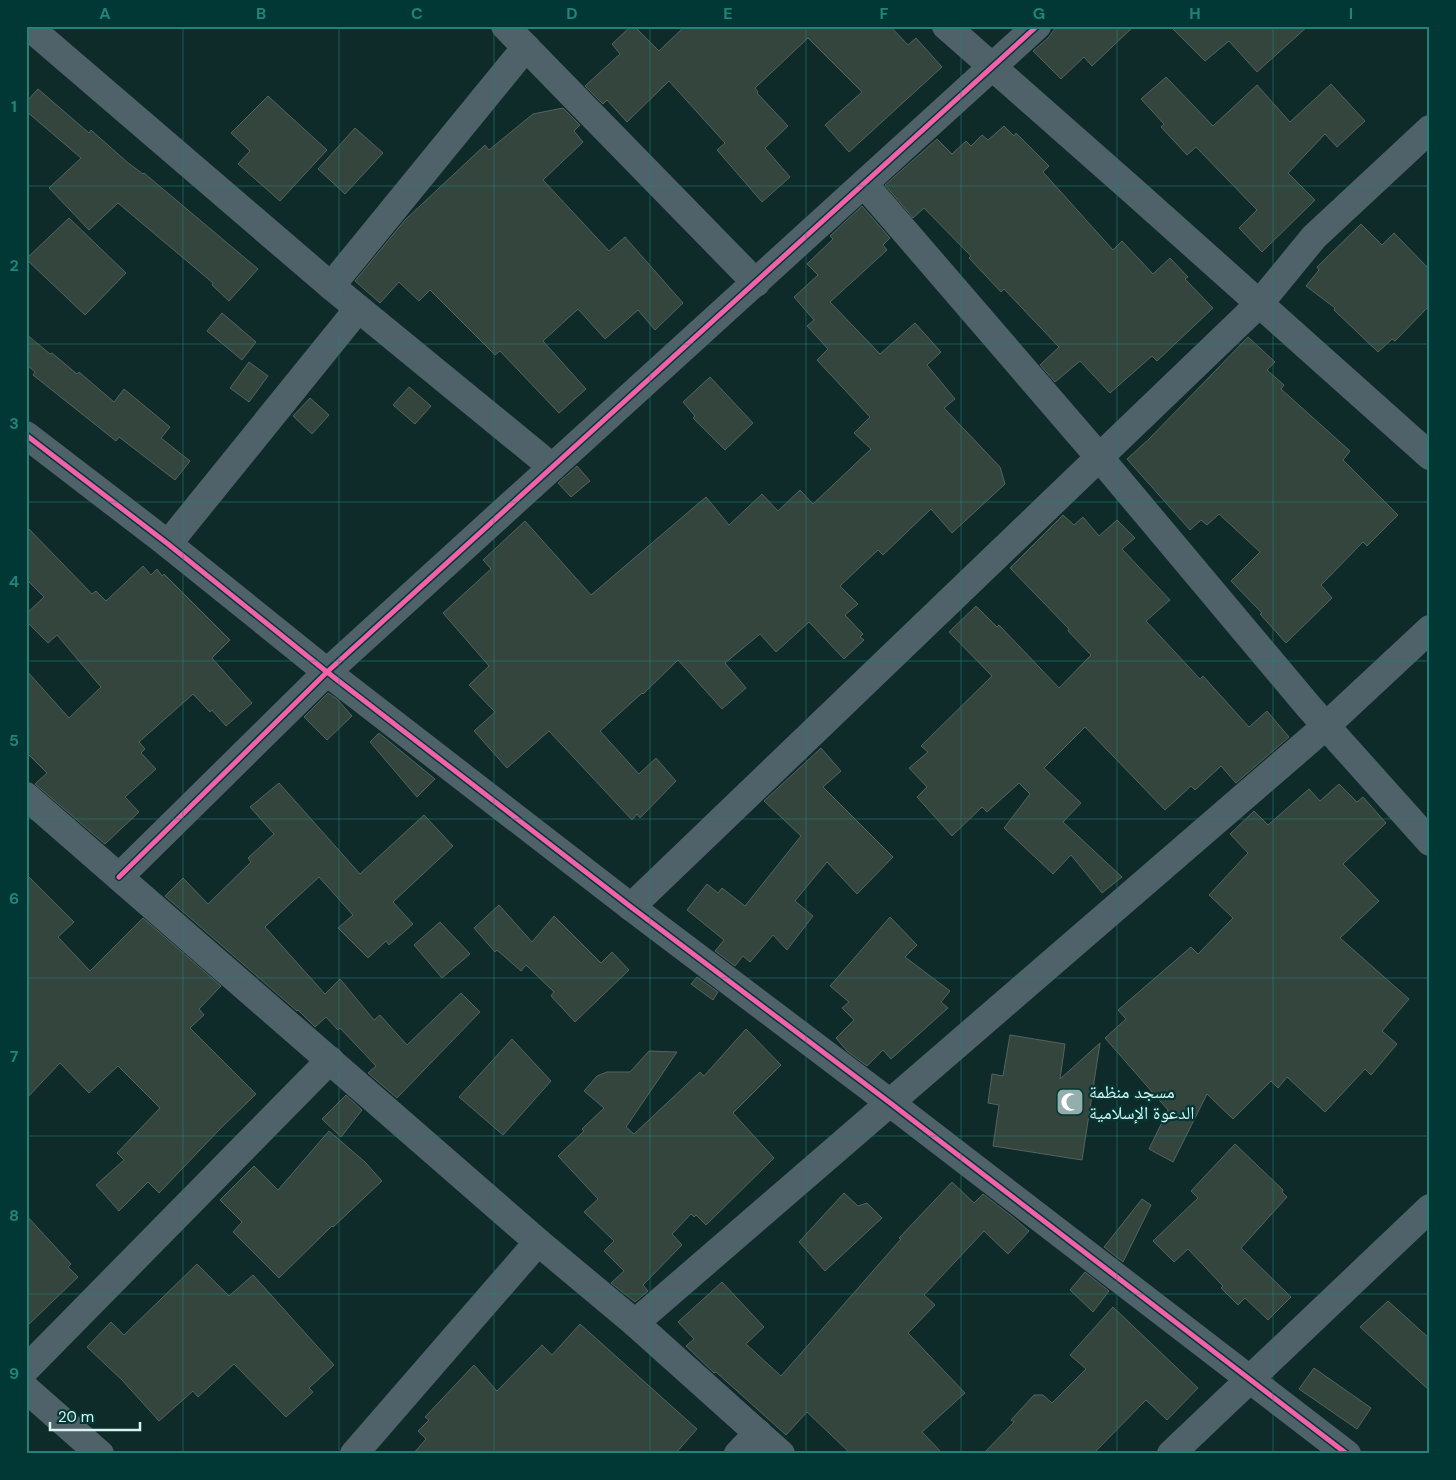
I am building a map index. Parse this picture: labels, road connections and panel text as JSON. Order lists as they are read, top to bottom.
{
  "places": {
    "mosque": ["مسجد منظمة الدعوة الإسلامية"]
  },
  "scale_bar": "20 m",
  "grid": {
    "columns": [
      "A",
      "B",
      "C",
      "D",
      "E",
      "F",
      "G",
      "H",
      "I"
    ],
    "rows": [
      "1",
      "2",
      "3",
      "4",
      "5",
      "6",
      "7",
      "8",
      "9"
    ]
  }
}
